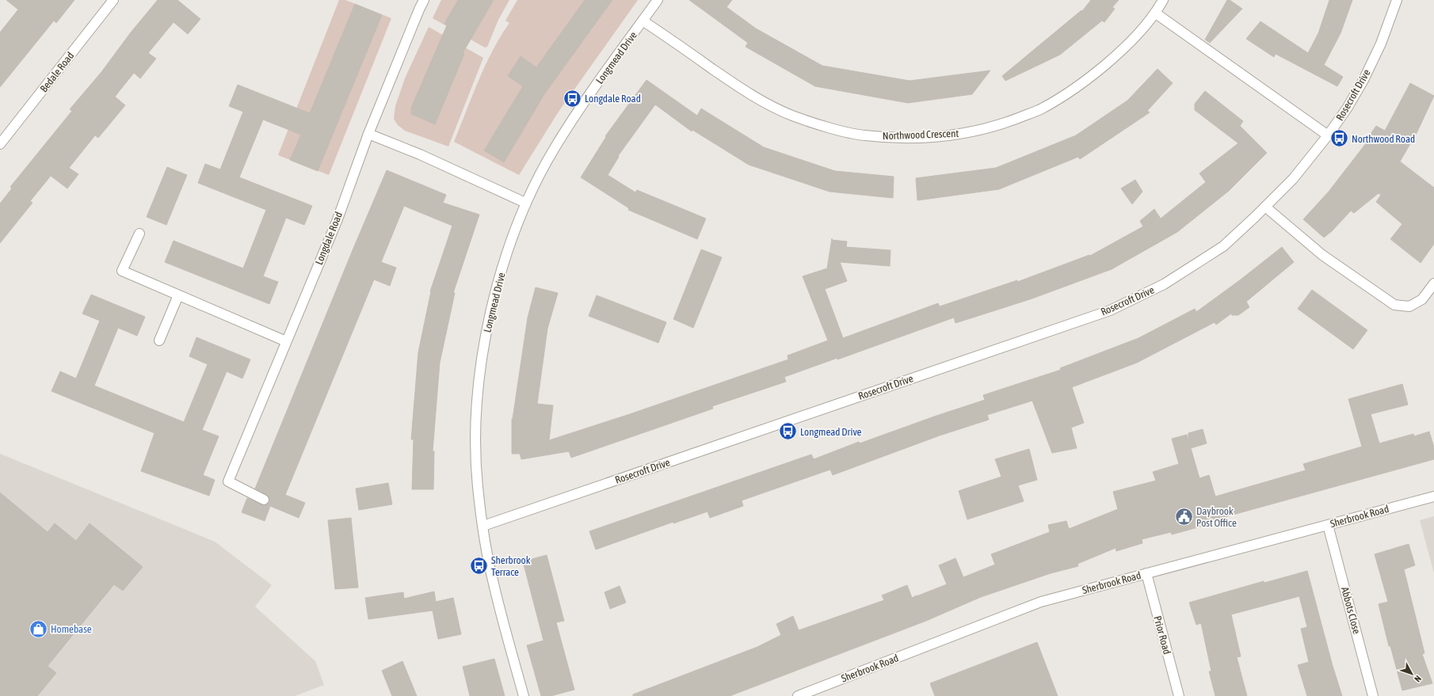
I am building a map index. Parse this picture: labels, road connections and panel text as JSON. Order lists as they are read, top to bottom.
{
  "streets": {
    "street": [
      "Longmead Drive",
      "Bedale Road",
      "Rosecroft Drive",
      "Northwood Crescent",
      "Longdale Road",
      "Sherbrook Road",
      "Abbots Close",
      "Prior Road"
    ]
  },
  "crossings": [
    ["Longmead Drive", "Rosecroft Drive"],
    ["Longmead Drive", "Northwood Crescent"],
    ["Sherbrook Road", "Abbots Close"],
    ["Sherbrook Road", "Prior Road"]
  ],
  "places": {
    "bus stop": [
      "Longdale Road",
      "Northwood Road",
      "Longmead Drive",
      "Sherbrook Terrace"
    ],
    "public building": ["Daybrook Post Office"],
    "shop": ["Homebase"]
  },
  "north": "bottom right"
}
